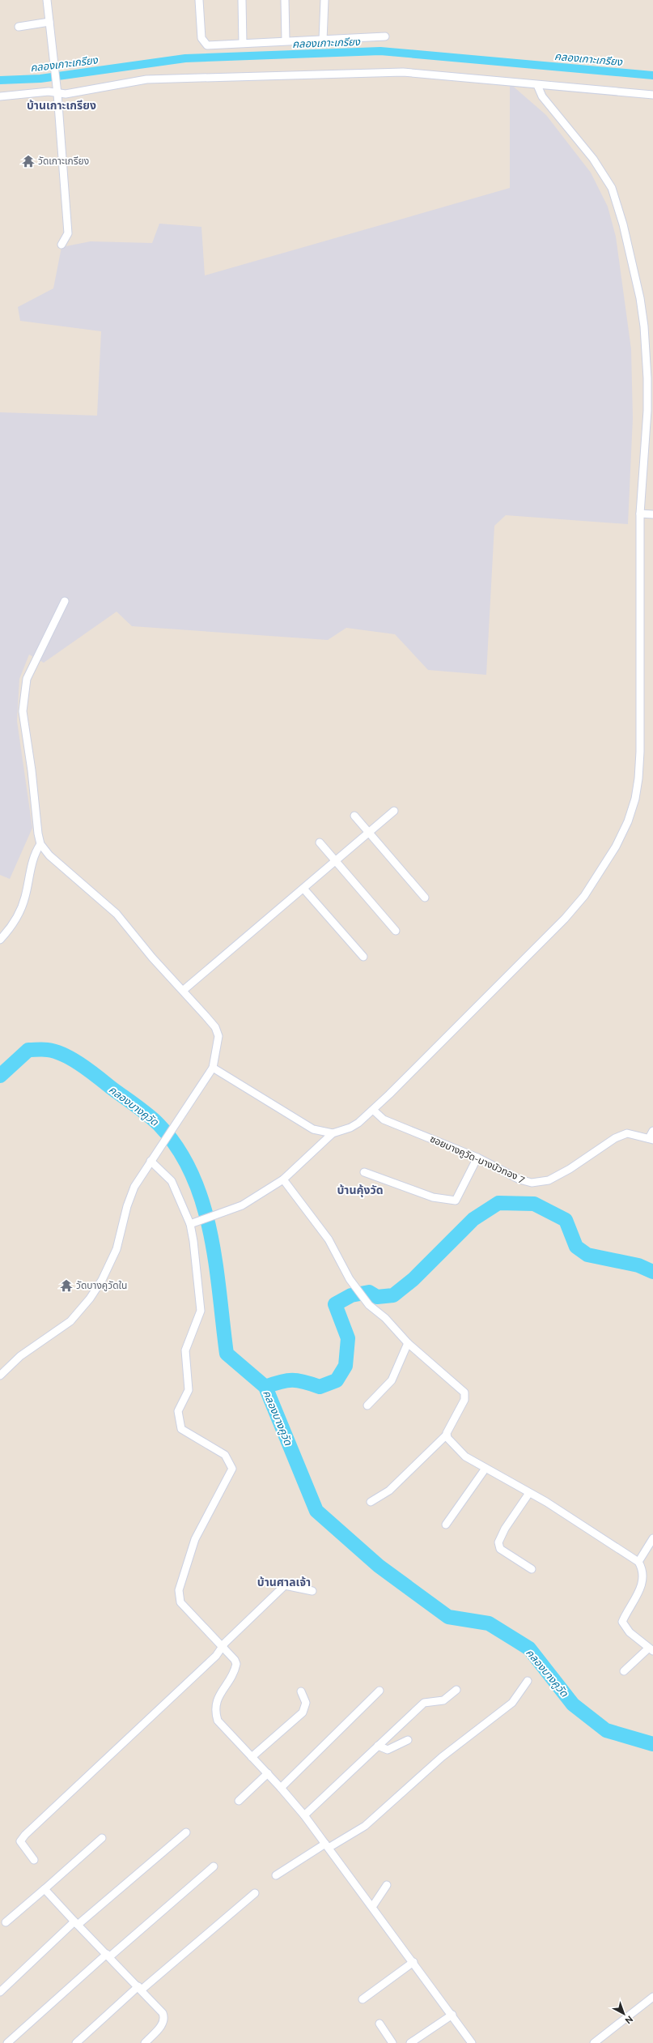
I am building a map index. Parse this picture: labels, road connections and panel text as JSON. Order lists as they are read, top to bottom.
{
  "streets": {
    "street": ["ซอยบางคูวัด-บางบัวทอง 7"]
  },
  "districts": ["บ้านเกาะเกรียง", "บ้านคุ้งวัด", "บ้านศาลเจ้า"],
  "water": ["คลองเกาะเกรียง", "คลองบางคูวัด"],
  "places": {
    "temple": ["วัดเกาะเกรียง", "วัดบางคูวัดใน"]
  },
  "north": "bottom right"
}
